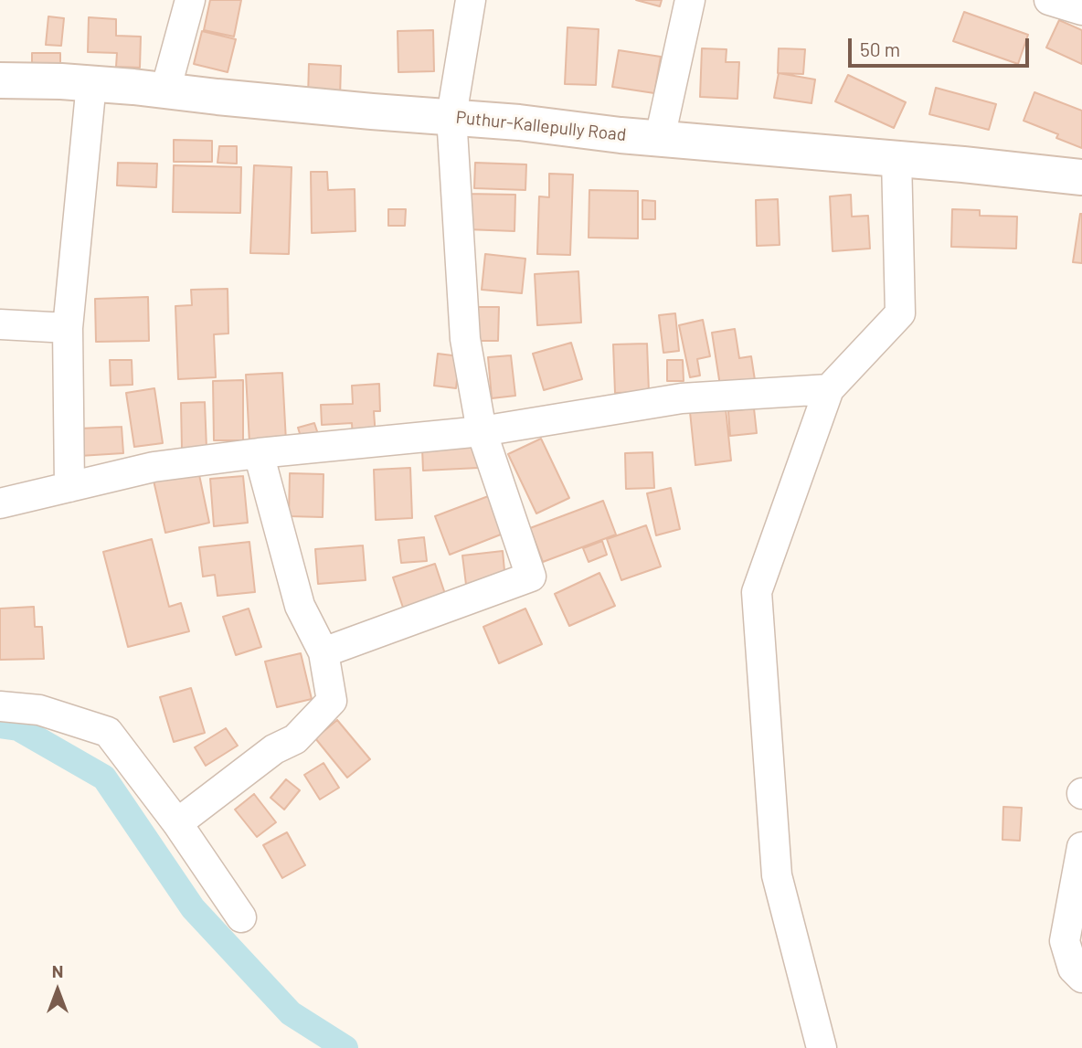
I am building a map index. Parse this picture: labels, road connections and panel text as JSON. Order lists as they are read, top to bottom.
{
  "streets": {
    "main road": ["Puthur-Kallepully Road"]
  },
  "scale_bar": "50 m",
  "north": "top"
}
